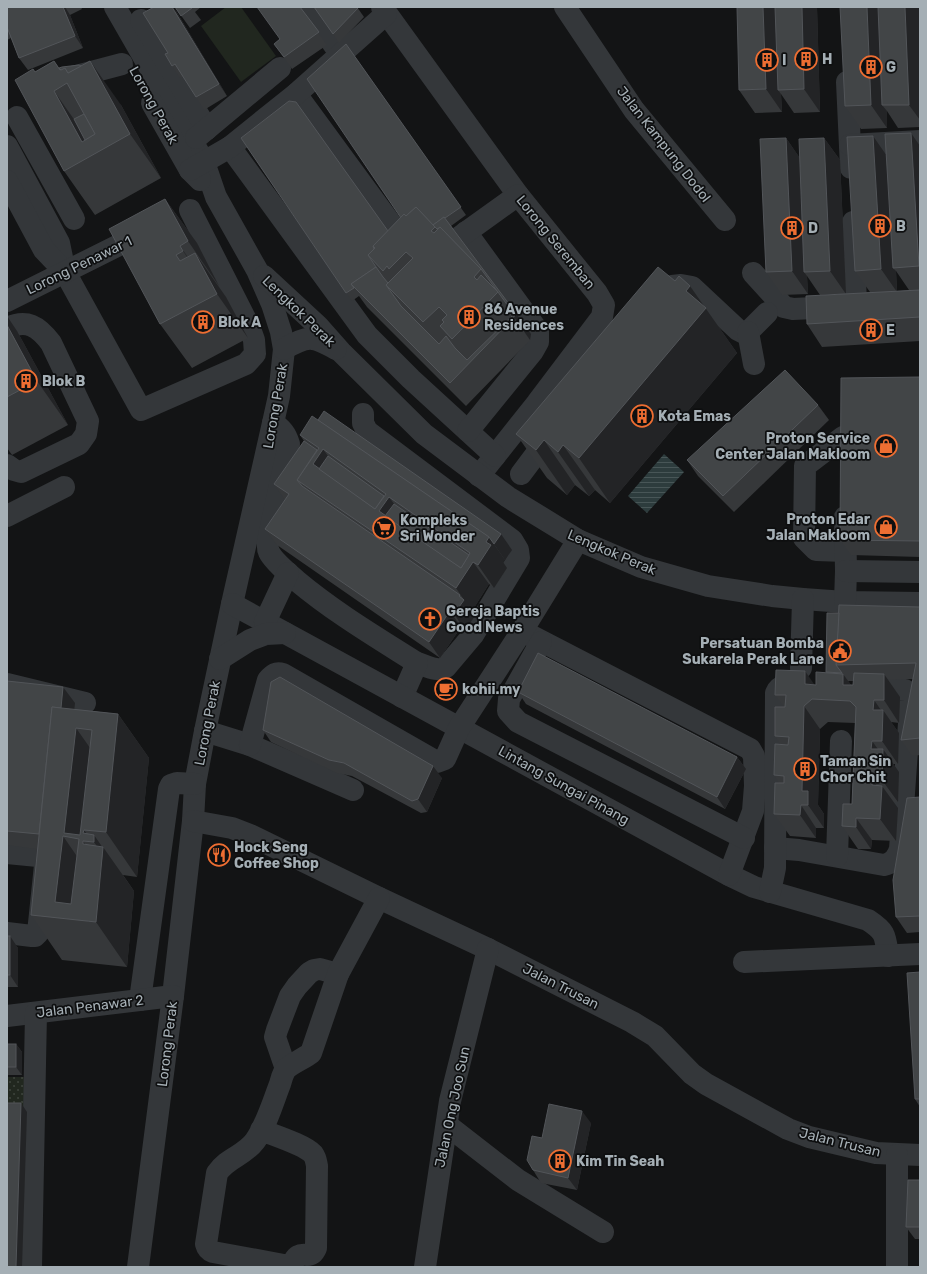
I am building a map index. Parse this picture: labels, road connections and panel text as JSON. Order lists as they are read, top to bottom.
{
  "streets": {
    "street": [
      "Lorong Perak",
      "Jalan Kampung Dodol",
      "Lorong Seremban",
      "Lorong Penawar 1",
      "Lengkok Perak",
      "Lintang Sungai Pinang",
      "Jalan Trusan",
      "Jalan Penawar 2",
      "Jalan Ong Joo Sun"
    ]
  },
  "crossings": [
    ["Lorong Perak", "Lorong Penawar 1"],
    ["Lorong Perak", "Lengkok Perak"],
    ["Lorong Perak", "Lintang Sungai Pinang"],
    ["Lorong Perak", "Jalan Trusan"],
    ["Lorong Perak", "Jalan Penawar 2"],
    ["Lorong Seremban", "Lengkok Perak"],
    ["Jalan Trusan", "Jalan Ong Joo Sun"]
  ],
  "places": {
    "building": [
      "H",
      "I",
      "G",
      "B",
      "D",
      "86 Avenue Residences",
      "Blok A",
      "E",
      "Blok B",
      "Kota Emas",
      "Taman Sin Chor Chit",
      "Kim Tin Seah"
    ],
    "shop": ["Proton Service Center Jalan Makloom", "Proton Edar Jalan Makloom"],
    "supermarket": ["Kompleks Sri Wonder"],
    "church": ["Gereja Baptis Good News"],
    "public building": ["Persatuan Bomba Sukarela Perak Lane"],
    "cafe": ["kohii.my"],
    "restaurant": ["Hock Seng Coffee Shop"]
  }
}
